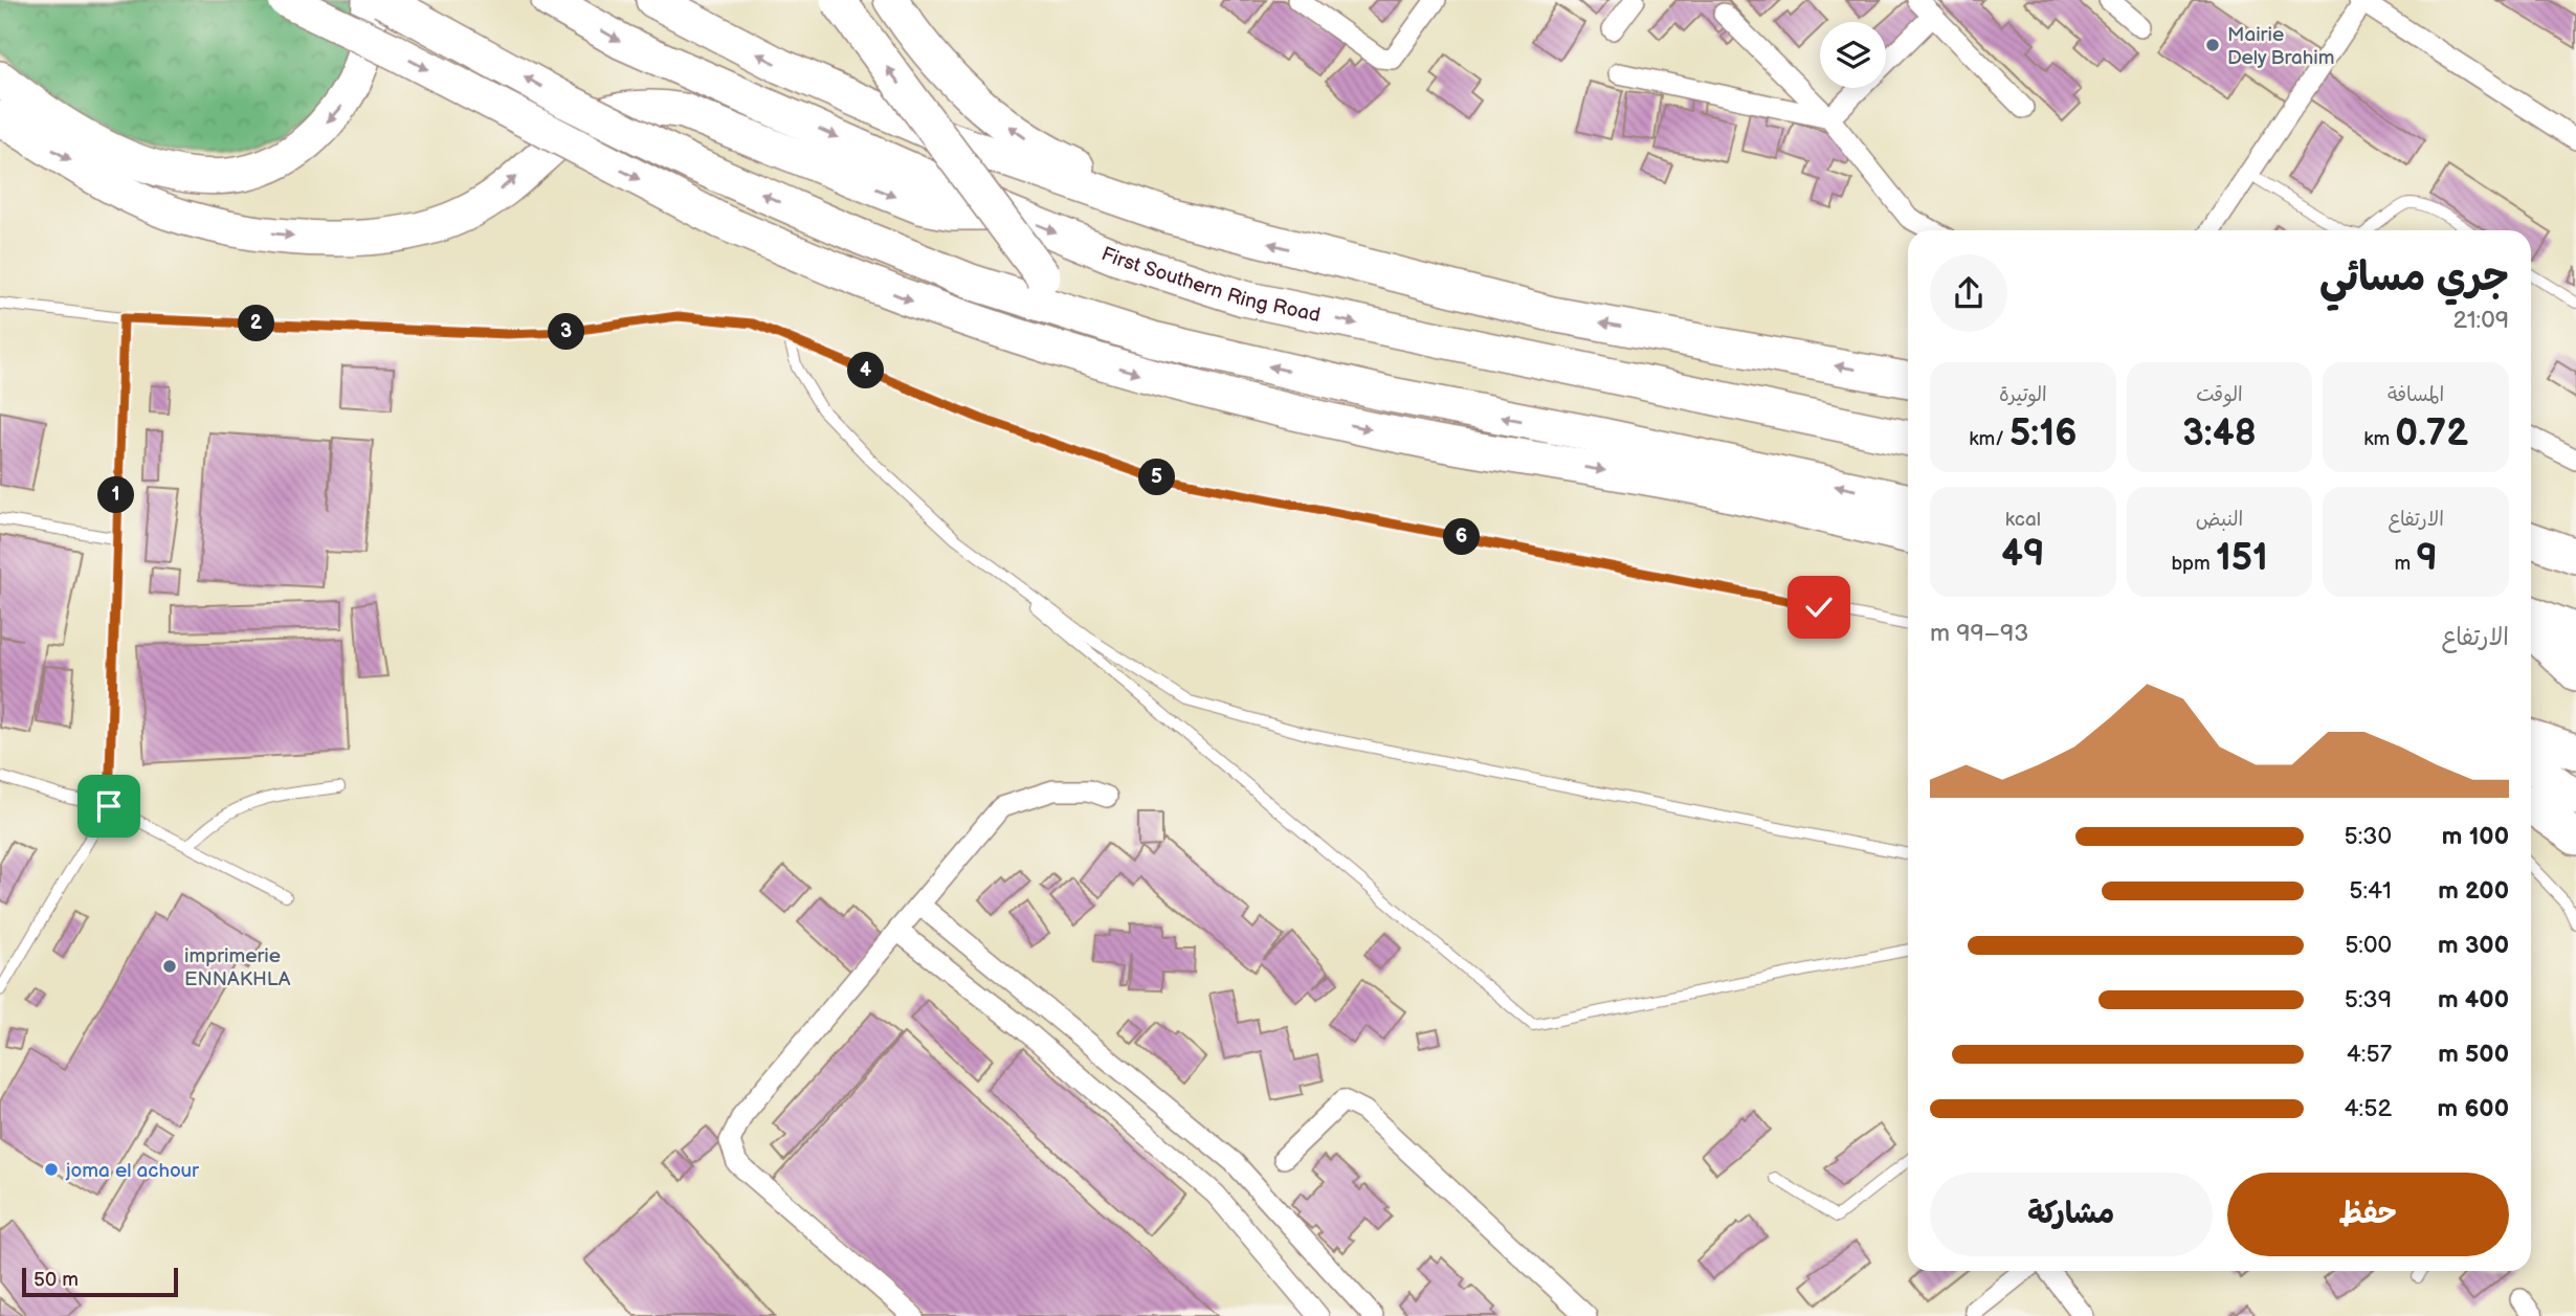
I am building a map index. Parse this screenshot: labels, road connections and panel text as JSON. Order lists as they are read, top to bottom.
{
  "streets": {
    "highway": ["First Southern Ring Road"]
  },
  "places": ["Mairie Dely Brahim", "imprimerie ENNAKHLA", "joma el achour"],
  "scale_bar": "50 m",
  "page": {
    "heading": ["جري مسائي", "21:09"],
    "pins": [
      "2",
      "3",
      "4",
      "5",
      "1",
      "6"
    ],
    "stats": [
      ["المسافة", "0.72 km"],
      ["الوقت", "3:48"],
      ["الوتيرة", "5:16 /km"],
      ["الارتفاع", "9 m"],
      ["النبض", "151 bpm"],
      ["kcal", "49"]
    ],
    "chart": ["الارتفاع", "93–99 m"],
    "list": [
      {
        "name": "100 m",
        "note": "5:30"
      },
      {
        "name": "200 m",
        "note": "5:41"
      },
      {
        "name": "300 m",
        "note": "5:00"
      },
      {
        "name": "400 m",
        "note": "5:39"
      },
      {
        "name": "500 m",
        "note": "4:57"
      },
      {
        "name": "600 m",
        "note": "4:52"
      }
    ],
    "buttons": ["حفظ", "مشاركة"],
    "scale": "50 m"
  }
}
